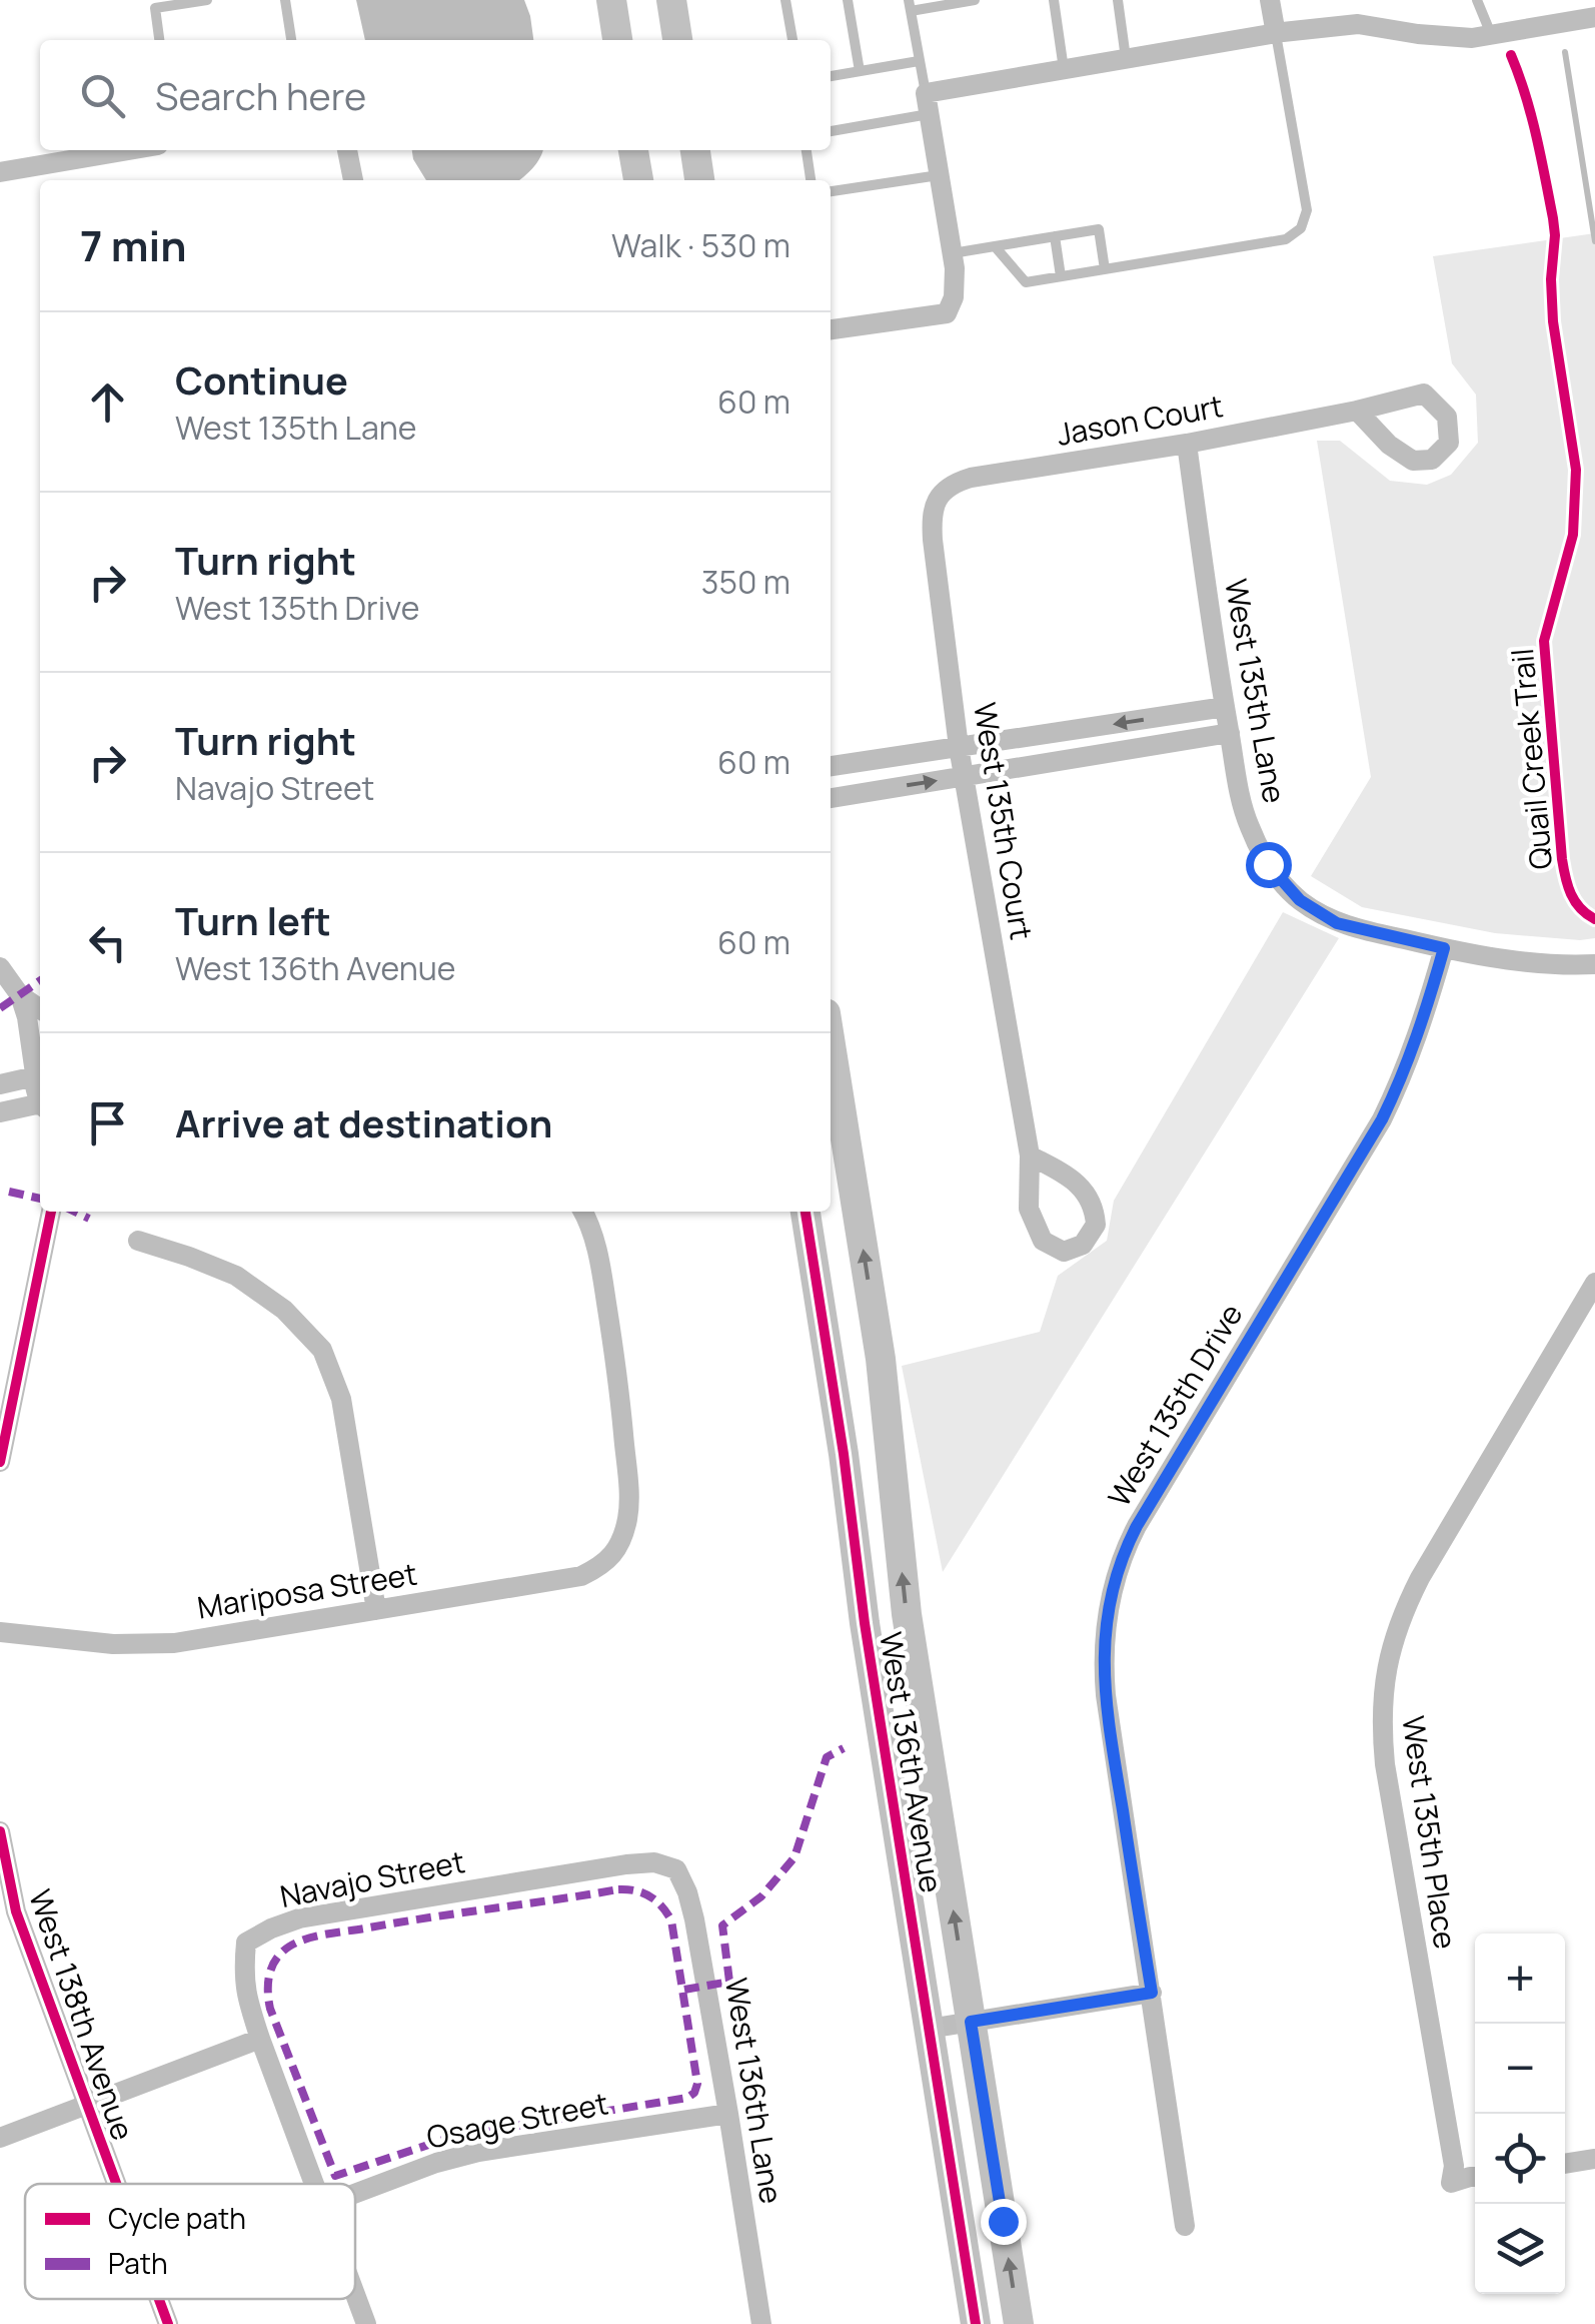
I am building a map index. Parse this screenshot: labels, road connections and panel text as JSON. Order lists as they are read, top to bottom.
{
  "streets": {
    "main road": ["West 136th Avenue"],
    "street": [
      "Jason Court",
      "West 135th Lane",
      "West 135th Court",
      "West 135th Drive",
      "Mariposa Street",
      "West 135th Place",
      "Navajo Street",
      "West 138th Avenue",
      "West 136th Lane",
      "Osage Street"
    ],
    "cycle path": ["Quail Creek Trail"]
  },
  "crossings": [
    ["Jason Court", "West 135th Lane"],
    ["Jason Court", "West 135th Court"],
    ["West 135th Lane", "West 135th Drive"],
    ["Navajo Street", "West 136th Lane"],
    ["West 136th Lane", "Osage Street"]
  ],
  "legend": ["Cycle path", "Path"],
  "page": {
    "search": "Search here",
    "heading": ["7 min", "Walk · 530 m"],
    "list": [
      ["Continue", "West 135th Lane", "60 m"],
      ["Turn right", "West 135th Drive", "350 m"],
      ["Turn right", "Navajo Street", "60 m"],
      ["Turn left", "West 136th Avenue", "60 m"],
      "Arrive at destination"
    ],
    "map_buttons": ["+", "−"]
  }
}
